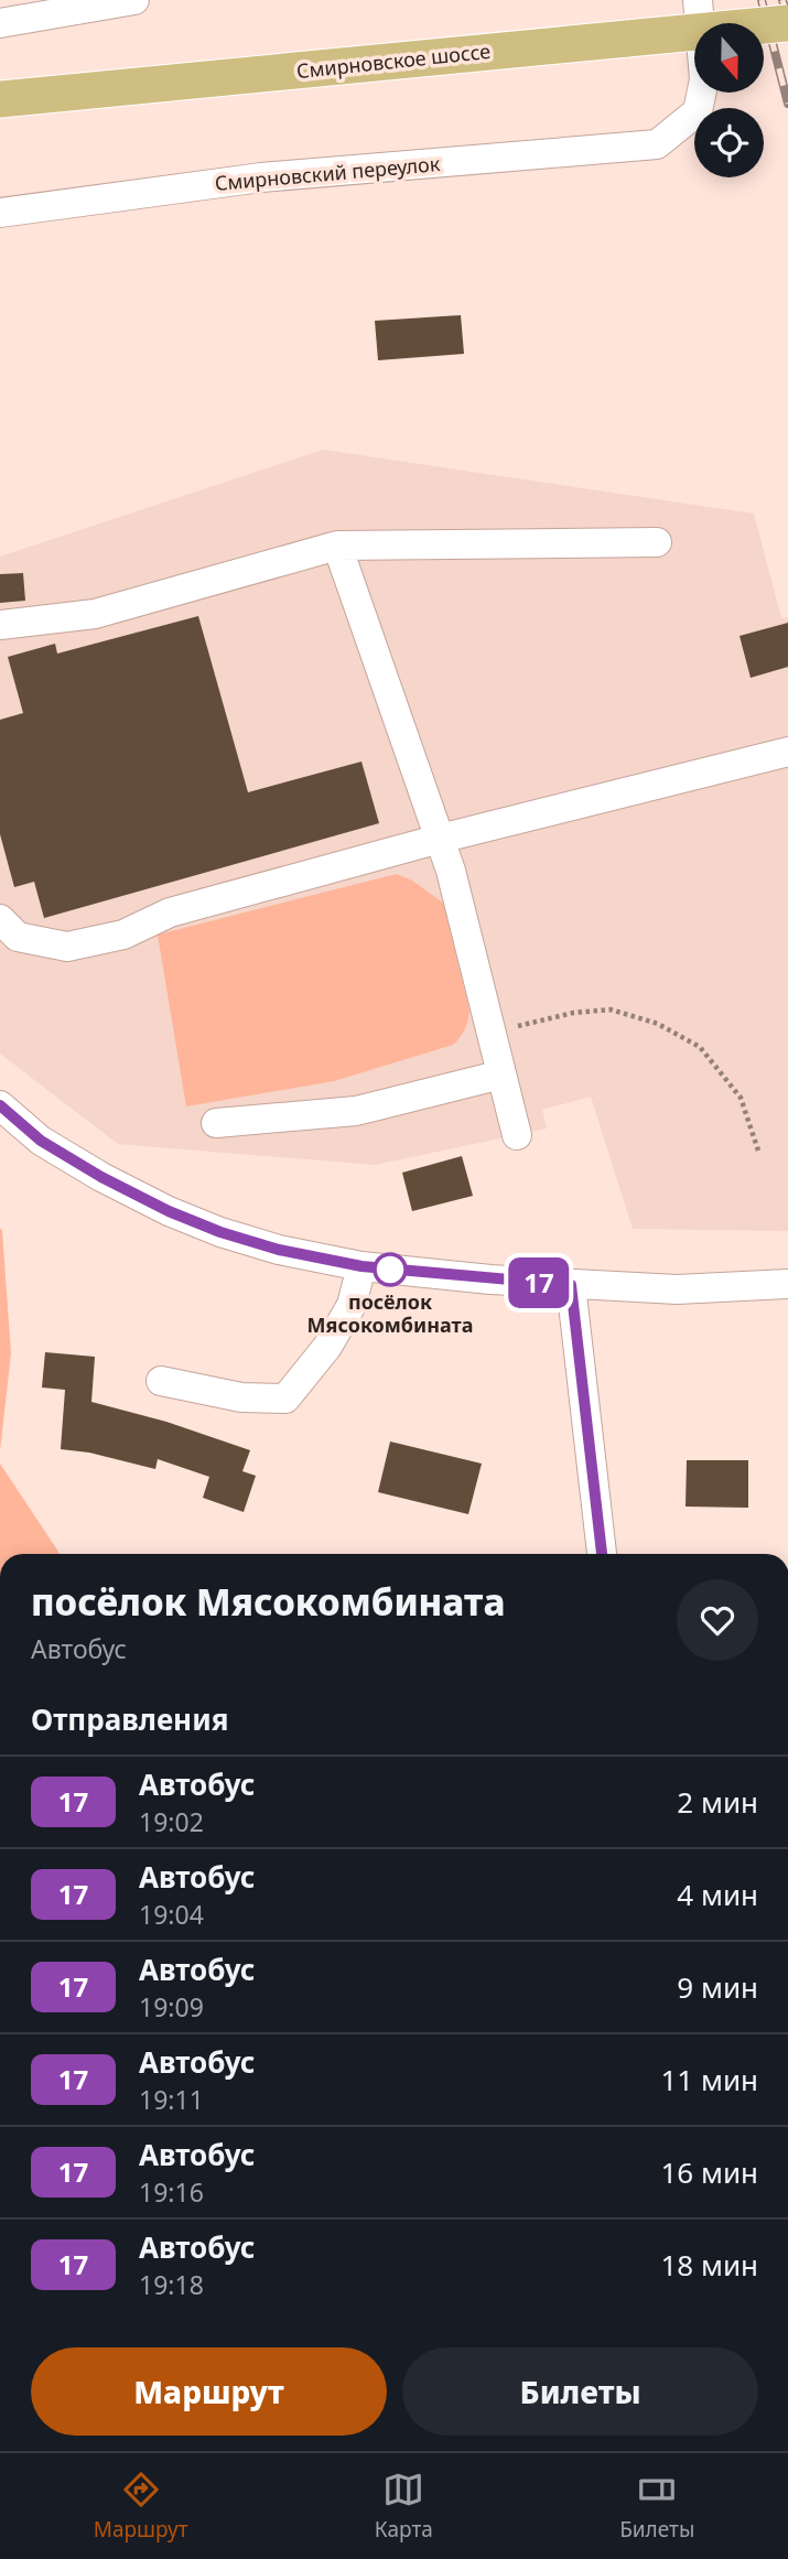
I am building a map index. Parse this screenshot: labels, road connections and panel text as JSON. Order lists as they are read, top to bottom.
{
  "streets": {
    "main road": ["Смирновское шоссе"],
    "street": ["Смирновский переулок"]
  },
  "places": ["посёлок Мясокомбината"],
  "lines": ["bus line 17"],
  "north": "bottom",
  "page": {
    "on_map": "17",
    "heading": [
      ["посёлок Мясокомбината", "Автобус"],
      "Отправления"
    ],
    "list": [
      {
        "mark": "17",
        "name": "Автобус",
        "note": "19:02",
        "value": "2 мин"
      },
      {
        "mark": "17",
        "name": "Автобус",
        "note": "19:04",
        "value": "4 мин"
      },
      {
        "mark": "17",
        "name": "Автобус",
        "note": "19:09",
        "value": "9 мин"
      },
      {
        "mark": "17",
        "name": "Автобус",
        "note": "19:11",
        "value": "11 мин"
      },
      {
        "mark": "17",
        "name": "Автобус",
        "note": "19:16",
        "value": "16 мин"
      },
      {
        "mark": "17",
        "name": "Автобус",
        "note": "19:18",
        "value": "18 мин"
      }
    ],
    "buttons": ["Маршрут", "Билеты"],
    "tabs": ["Маршрут", "Карта", "Билеты"]
  }
}
